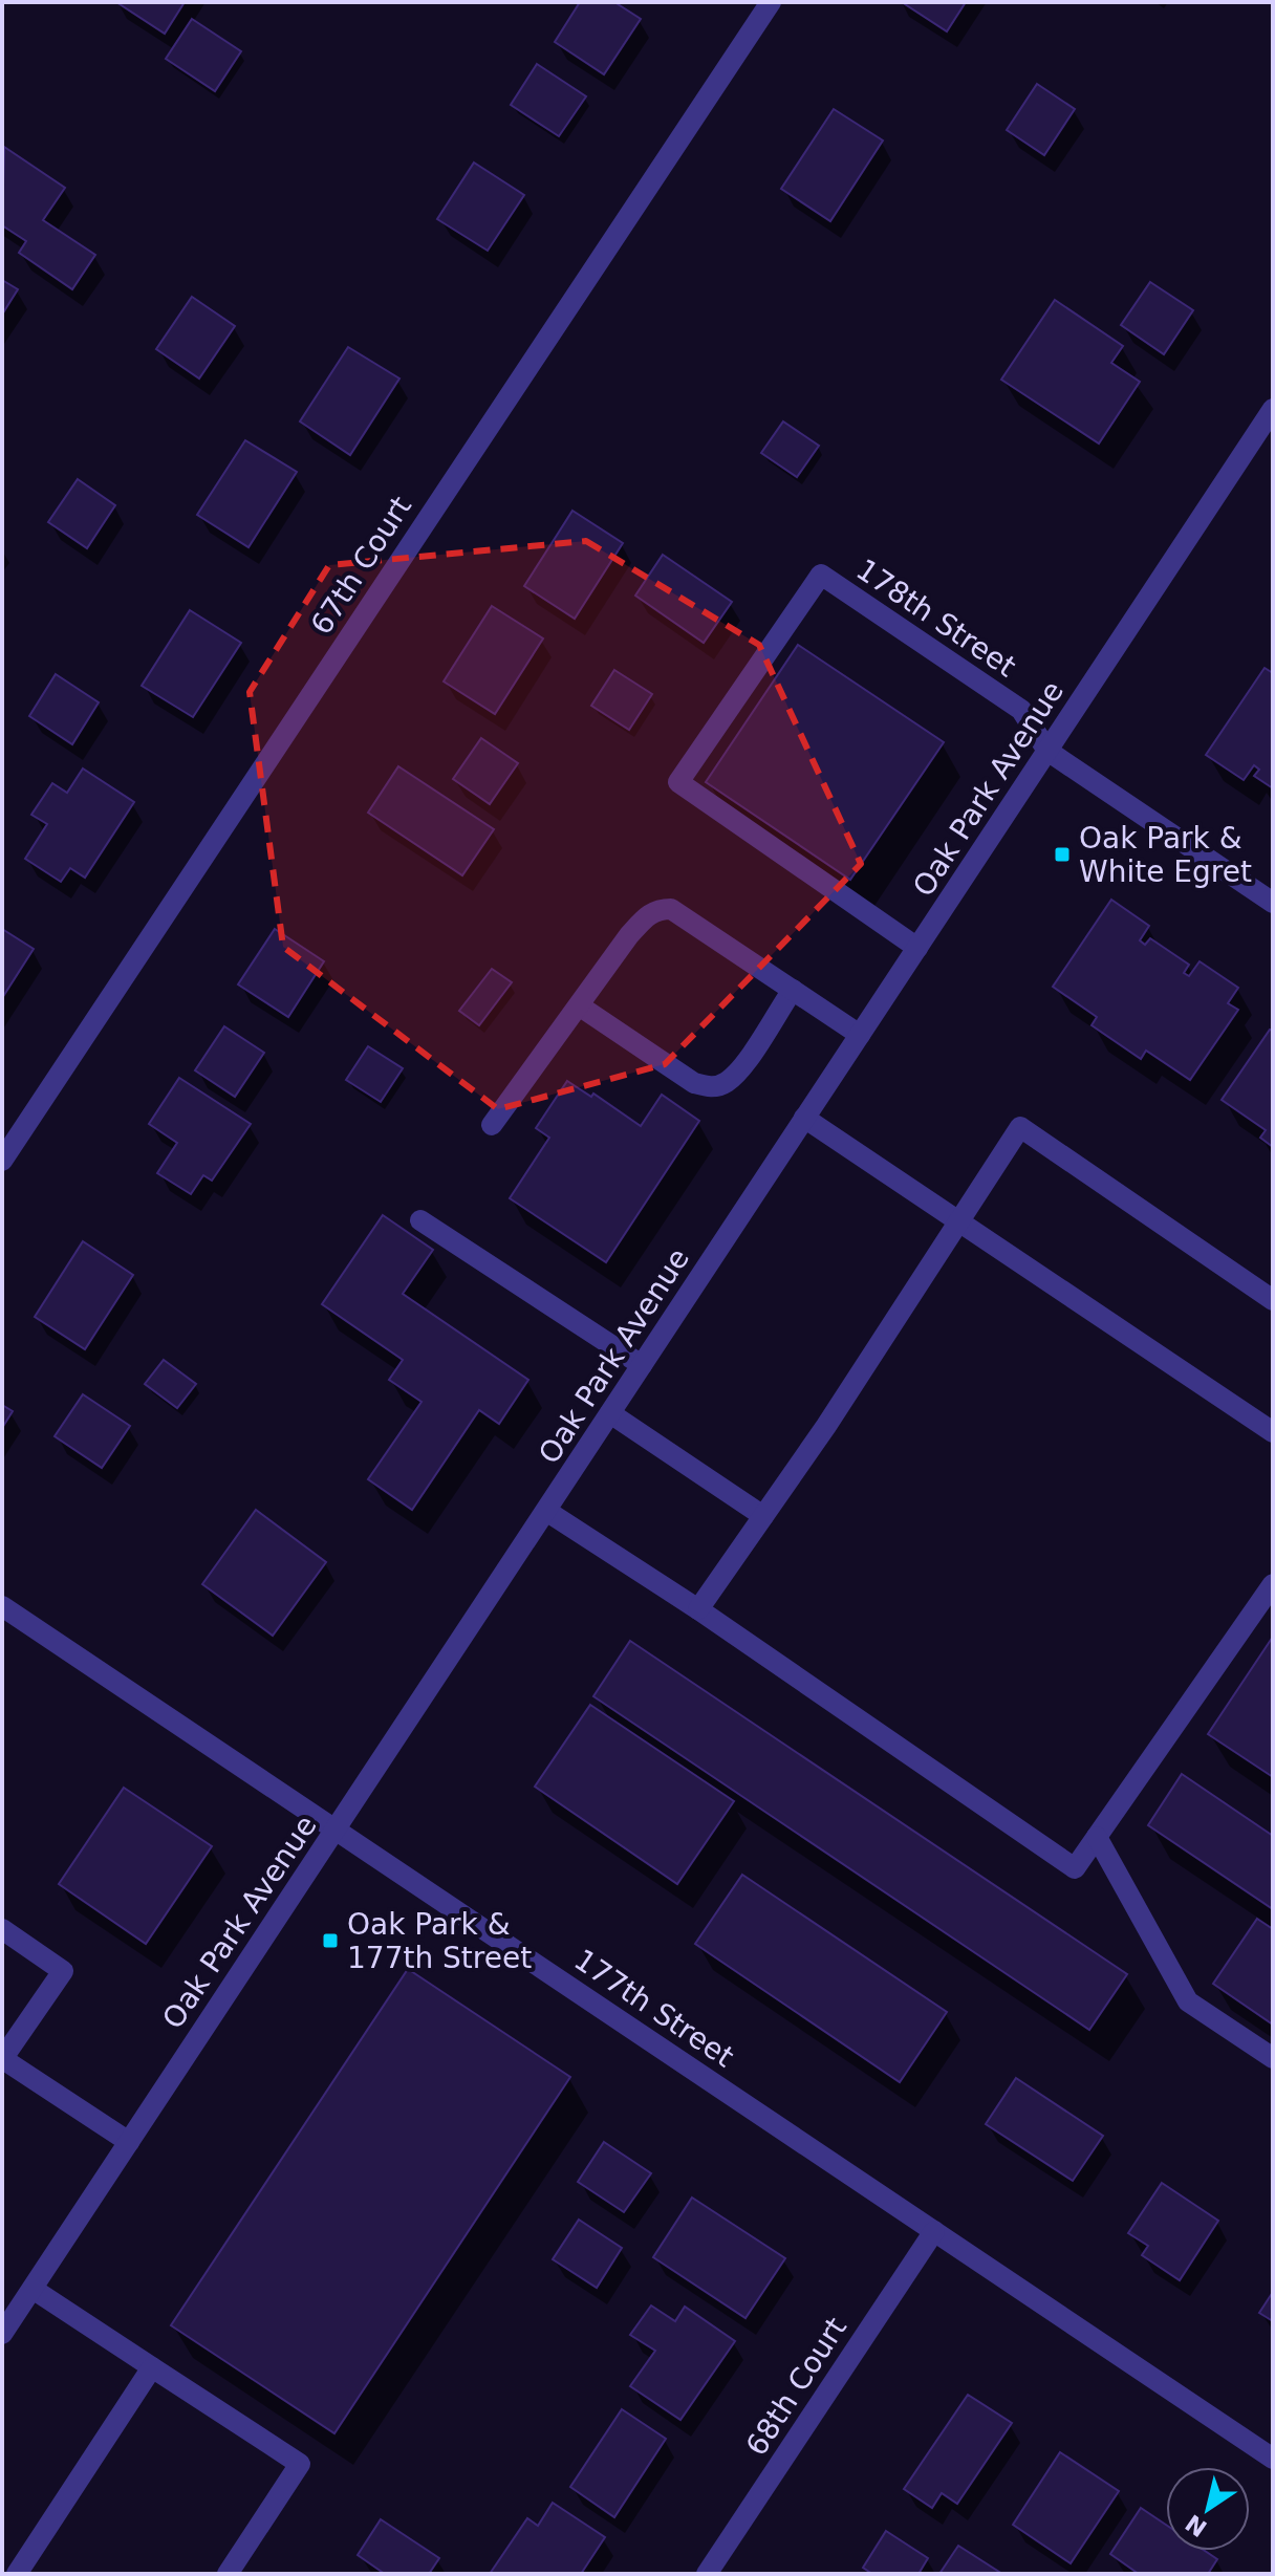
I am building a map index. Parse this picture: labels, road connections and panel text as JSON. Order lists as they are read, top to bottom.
{
  "streets": {
    "street": [
      "67th Court",
      "178th Street",
      "Oak Park Avenue",
      "177th Street",
      "68th Court"
    ]
  },
  "crossings": [
    ["178th Street", "Oak Park Avenue"],
    ["Oak Park Avenue", "177th Street"],
    ["177th Street", "68th Court"]
  ],
  "places": {
    "transit": ["Oak Park & White Egret", "Oak Park & 177th Street"]
  },
  "north": "bottom left"
}
